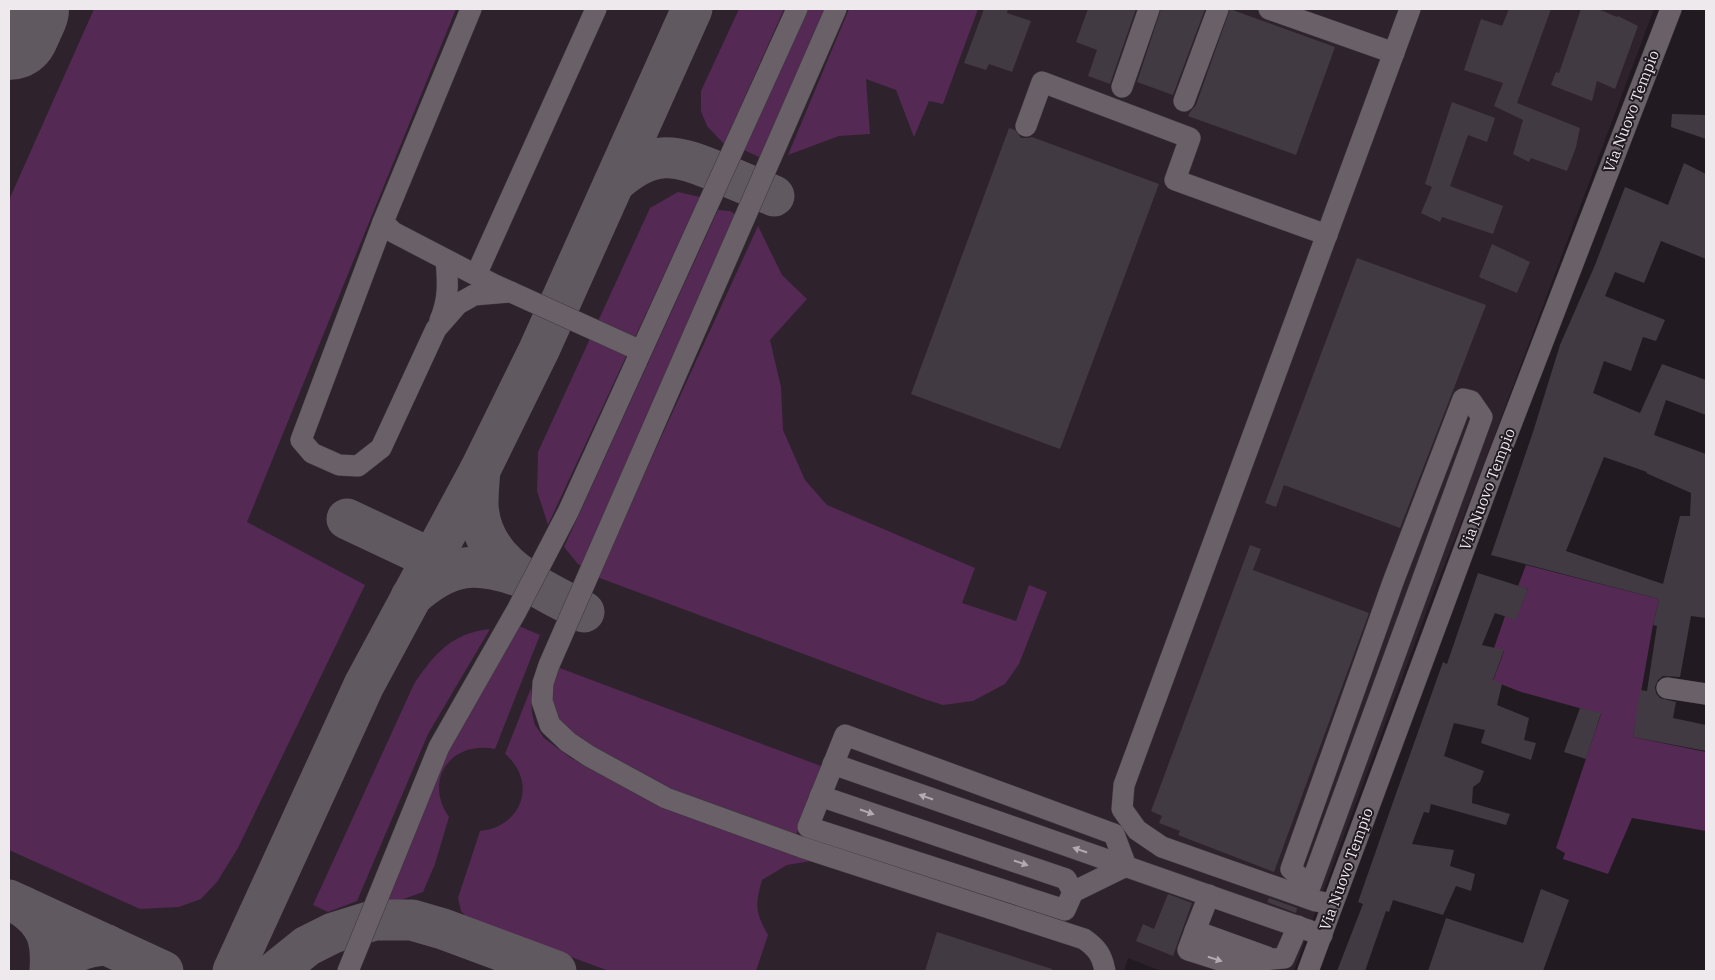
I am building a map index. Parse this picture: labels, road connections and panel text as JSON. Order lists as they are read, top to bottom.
{
  "streets": {
    "street": ["Via Nuovo Tempio"]
  }
}
